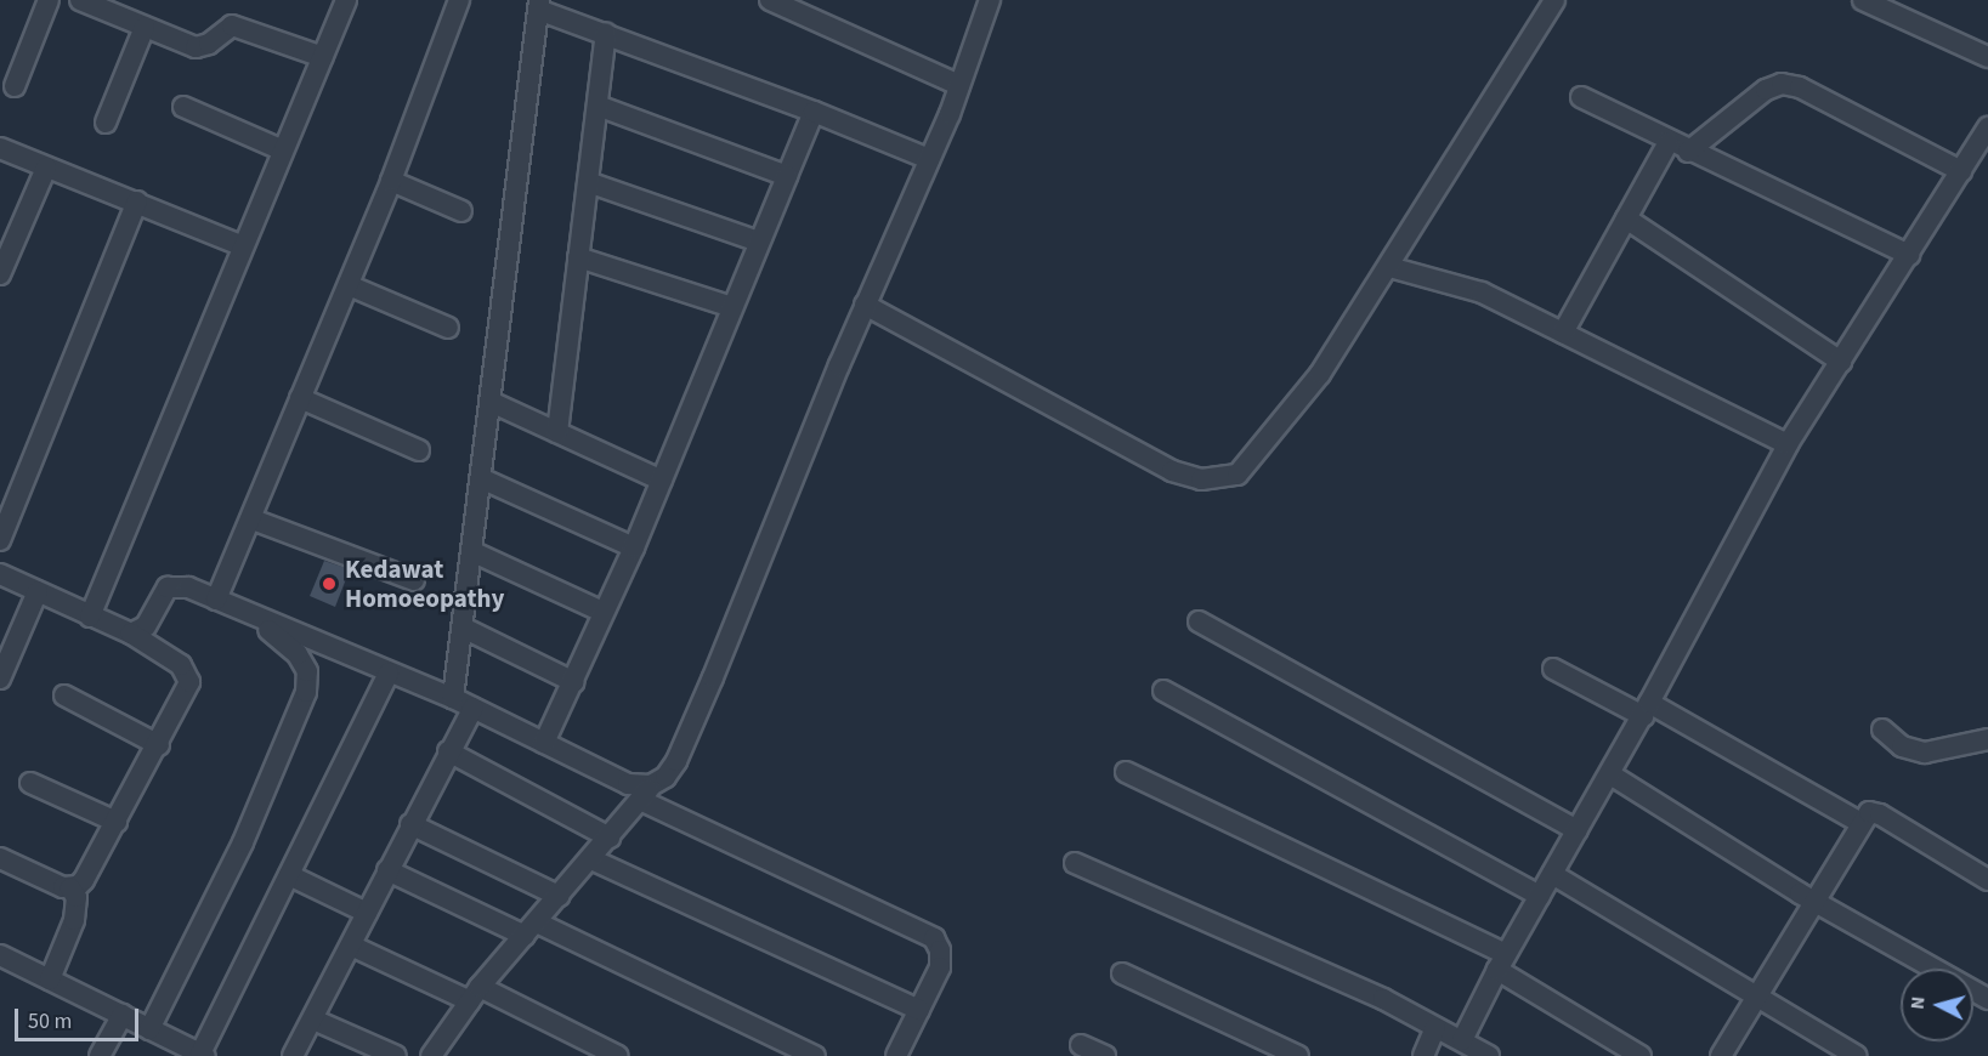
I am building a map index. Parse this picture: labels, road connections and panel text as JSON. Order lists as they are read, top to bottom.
{
  "places": ["Kedawat Homoeopathy"],
  "scale_bar": "50 m",
  "north": "left"
}
